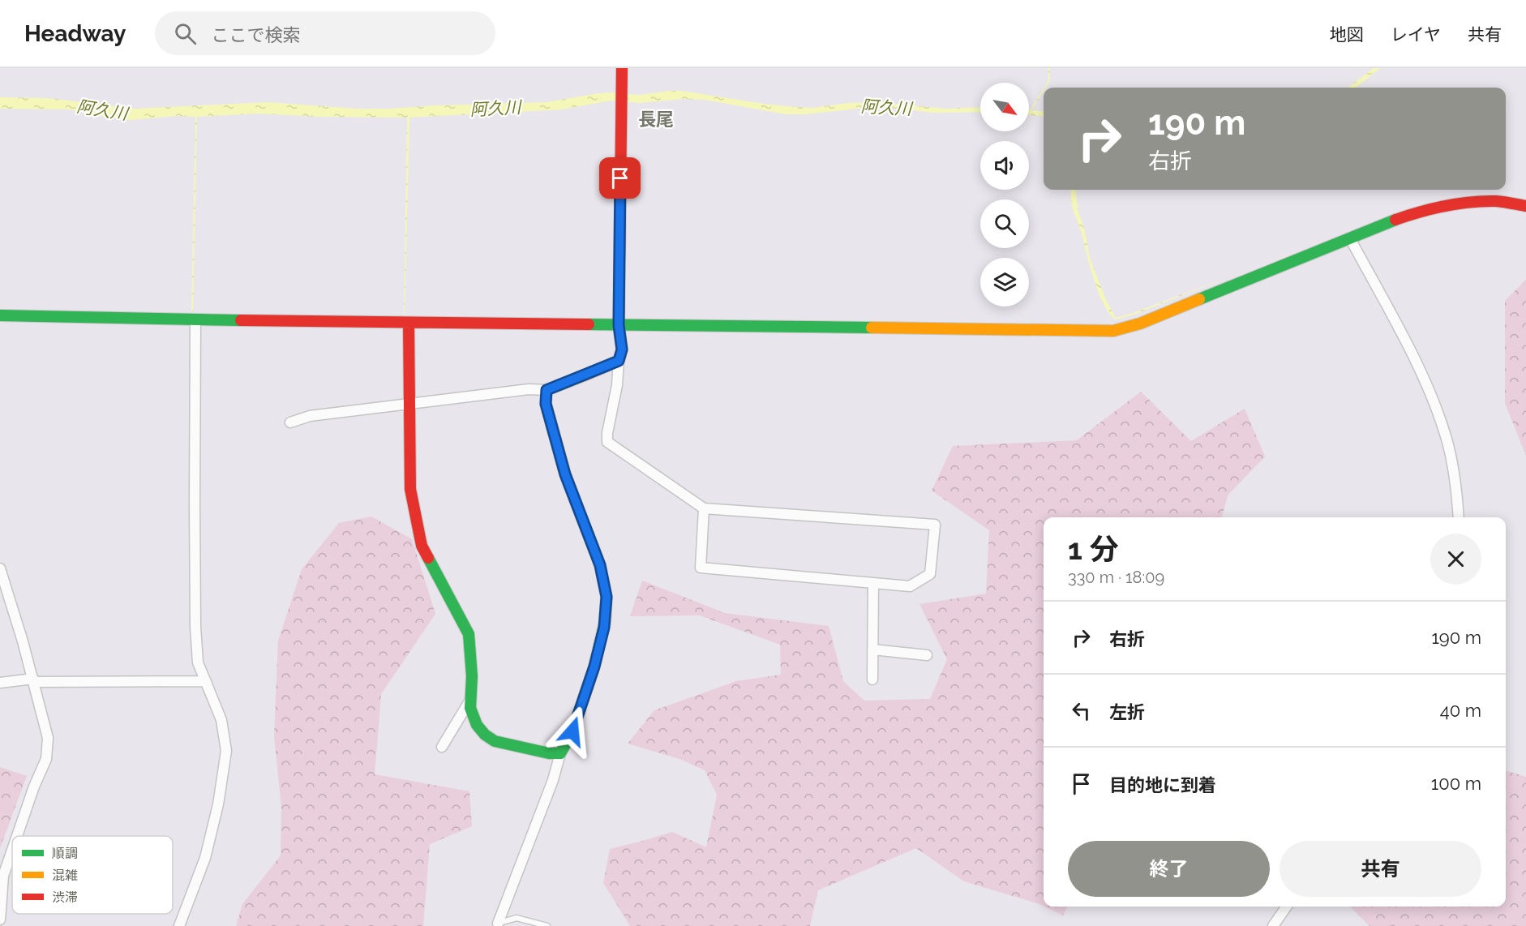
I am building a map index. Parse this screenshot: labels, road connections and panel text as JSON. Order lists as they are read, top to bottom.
{
  "districts": ["長尾"],
  "water": ["阿久川"],
  "legend": ["順調", "混雑", "渋滞"],
  "north": "bottom right",
  "page": {
    "header": "Headway",
    "search": "ここで検索",
    "nav": ["地図", "レイヤ", "共有"],
    "turn": ["190 m", "右折"],
    "heading": ["1 分", "330 m · 18:09"],
    "list": [
      {
        "name": "右折",
        "value": "190 m"
      },
      {
        "name": "左折",
        "value": "40 m"
      },
      {
        "name": "目的地に到着",
        "value": "100 m"
      }
    ],
    "buttons": ["終了", "共有"]
  }
}
